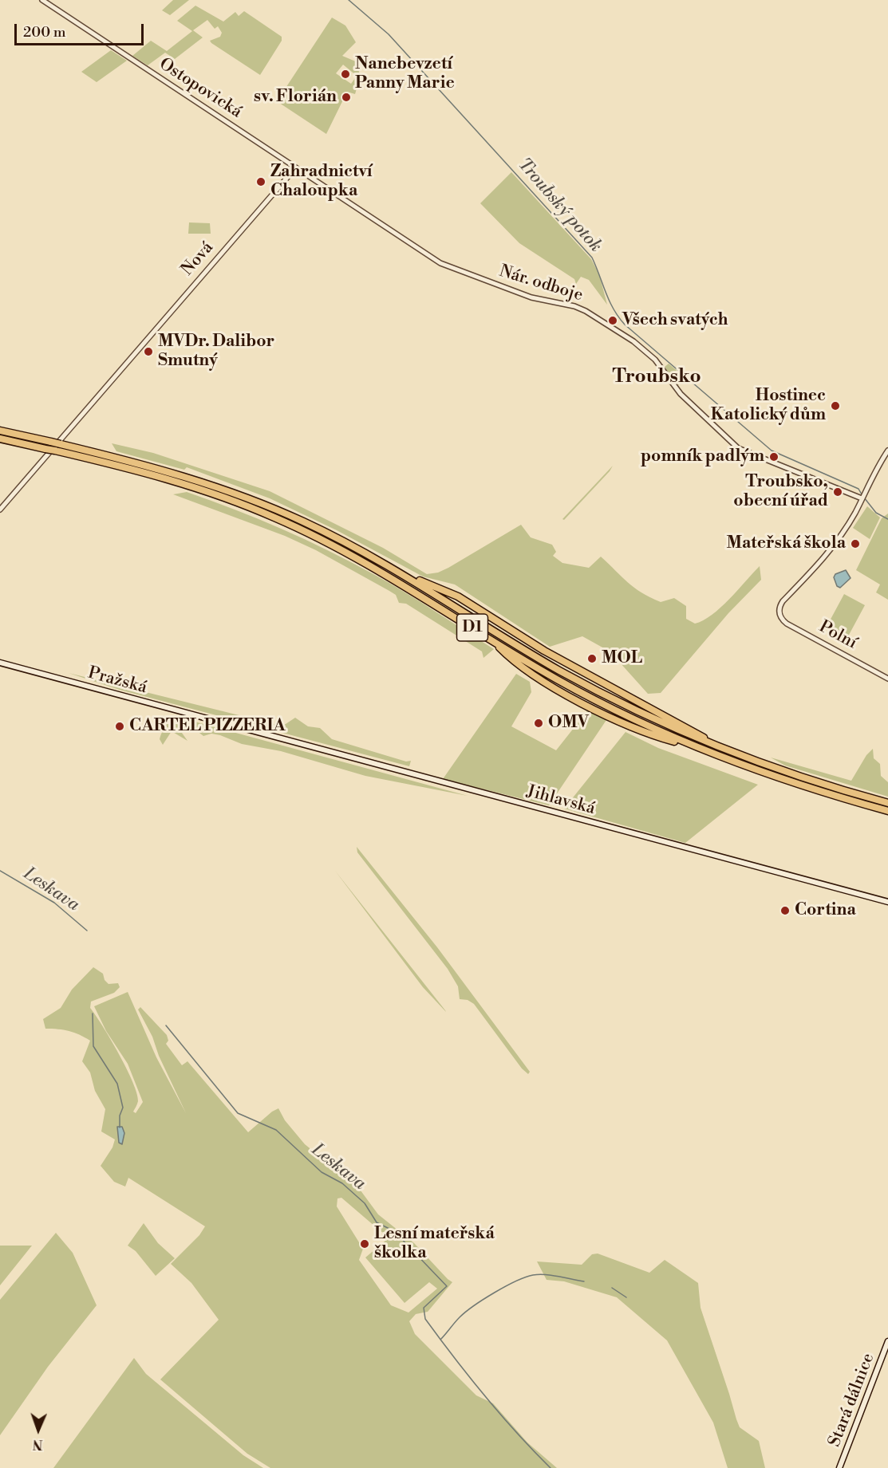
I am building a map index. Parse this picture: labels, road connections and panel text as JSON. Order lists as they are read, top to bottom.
{
  "streets": {
    "highway": ["D1"],
    "main road": ["Pražská", "Jihlavská", "Stará dálnice"],
    "street": [
      "Ostopovická",
      "Nová",
      "Nár. odboje",
      "Polní"
    ]
  },
  "crossings": [
    ["Ostopovická", "Nová"],
    ["Ostopovická", "Nár. odboje"],
    ["Nová", "Nár. odboje"],
    ["Nová", "D1"],
    ["Nár. odboje", "Polní"],
    ["Pražská", "Jihlavská"]
  ],
  "districts": ["Troubsko"],
  "water": ["Troubský potok", "Leskava"],
  "places": [
    "Nanebevzetí Panny Marie",
    "sv. Florián",
    "Zahradnictví Chaloupka",
    "Všech svatých",
    "MVDr. Dalibor Smutný",
    "Hostinec Katolický dům",
    "pomník padlým",
    "Troubsko, obecní úřad",
    "Mateřská škola",
    "MOL",
    "OMV",
    "CARTEL PIZZERIA",
    "Cortina",
    "Lesní mateřská školka"
  ],
  "scale_bar": "200 m",
  "north": "bottom"
}
